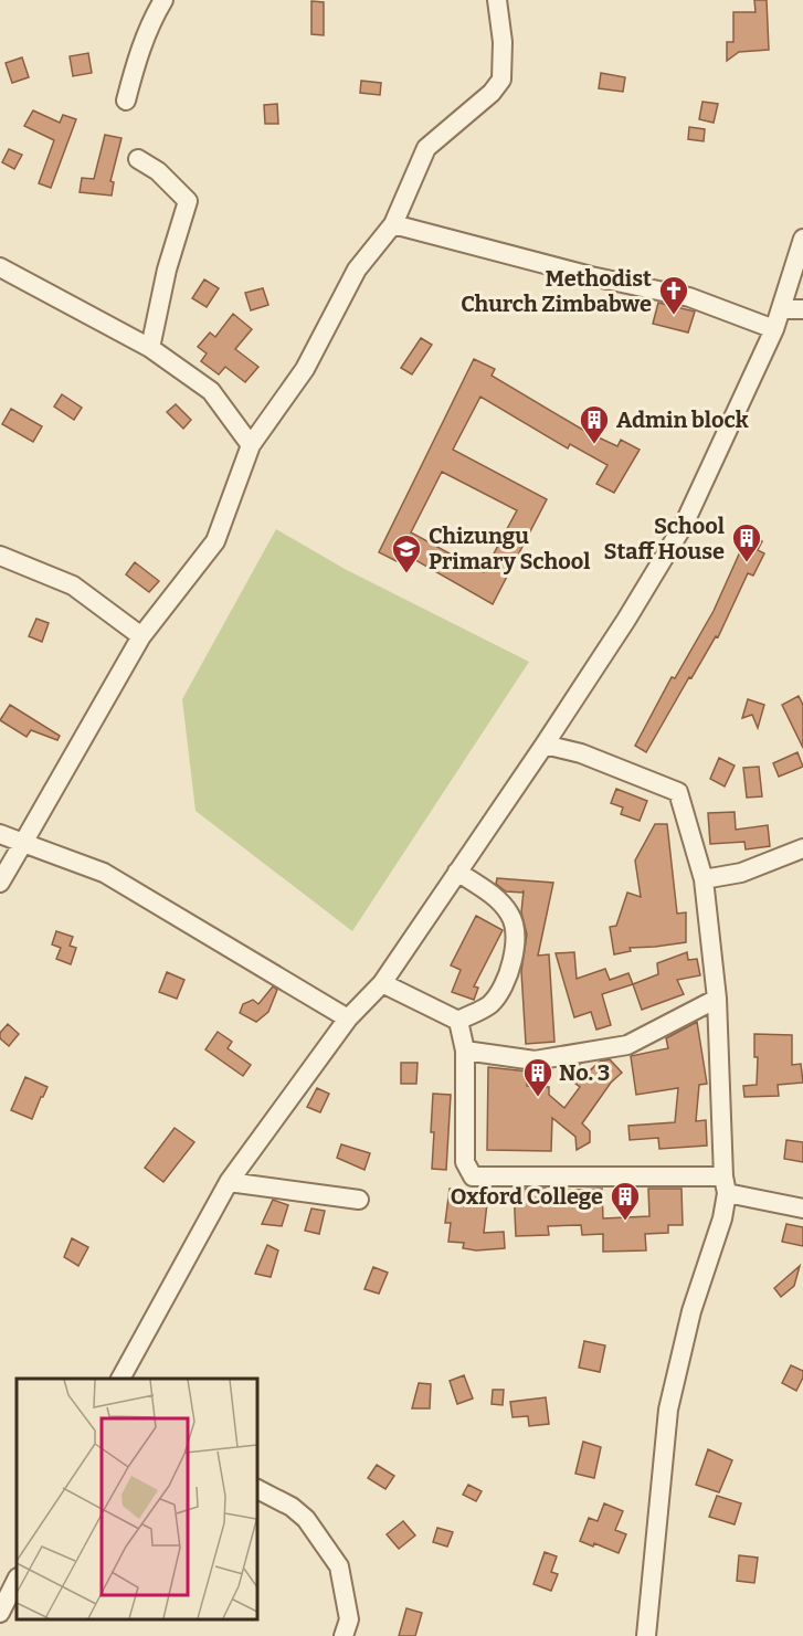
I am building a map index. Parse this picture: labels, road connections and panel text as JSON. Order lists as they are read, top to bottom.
{
  "places": {
    "church": ["Methodist Church Zimbabwe"],
    "building": [
      "Admin block",
      "School Staff House",
      "No. 3",
      "Oxford College"
    ],
    "school or university": ["Chizungu Primary School"]
  }
}
